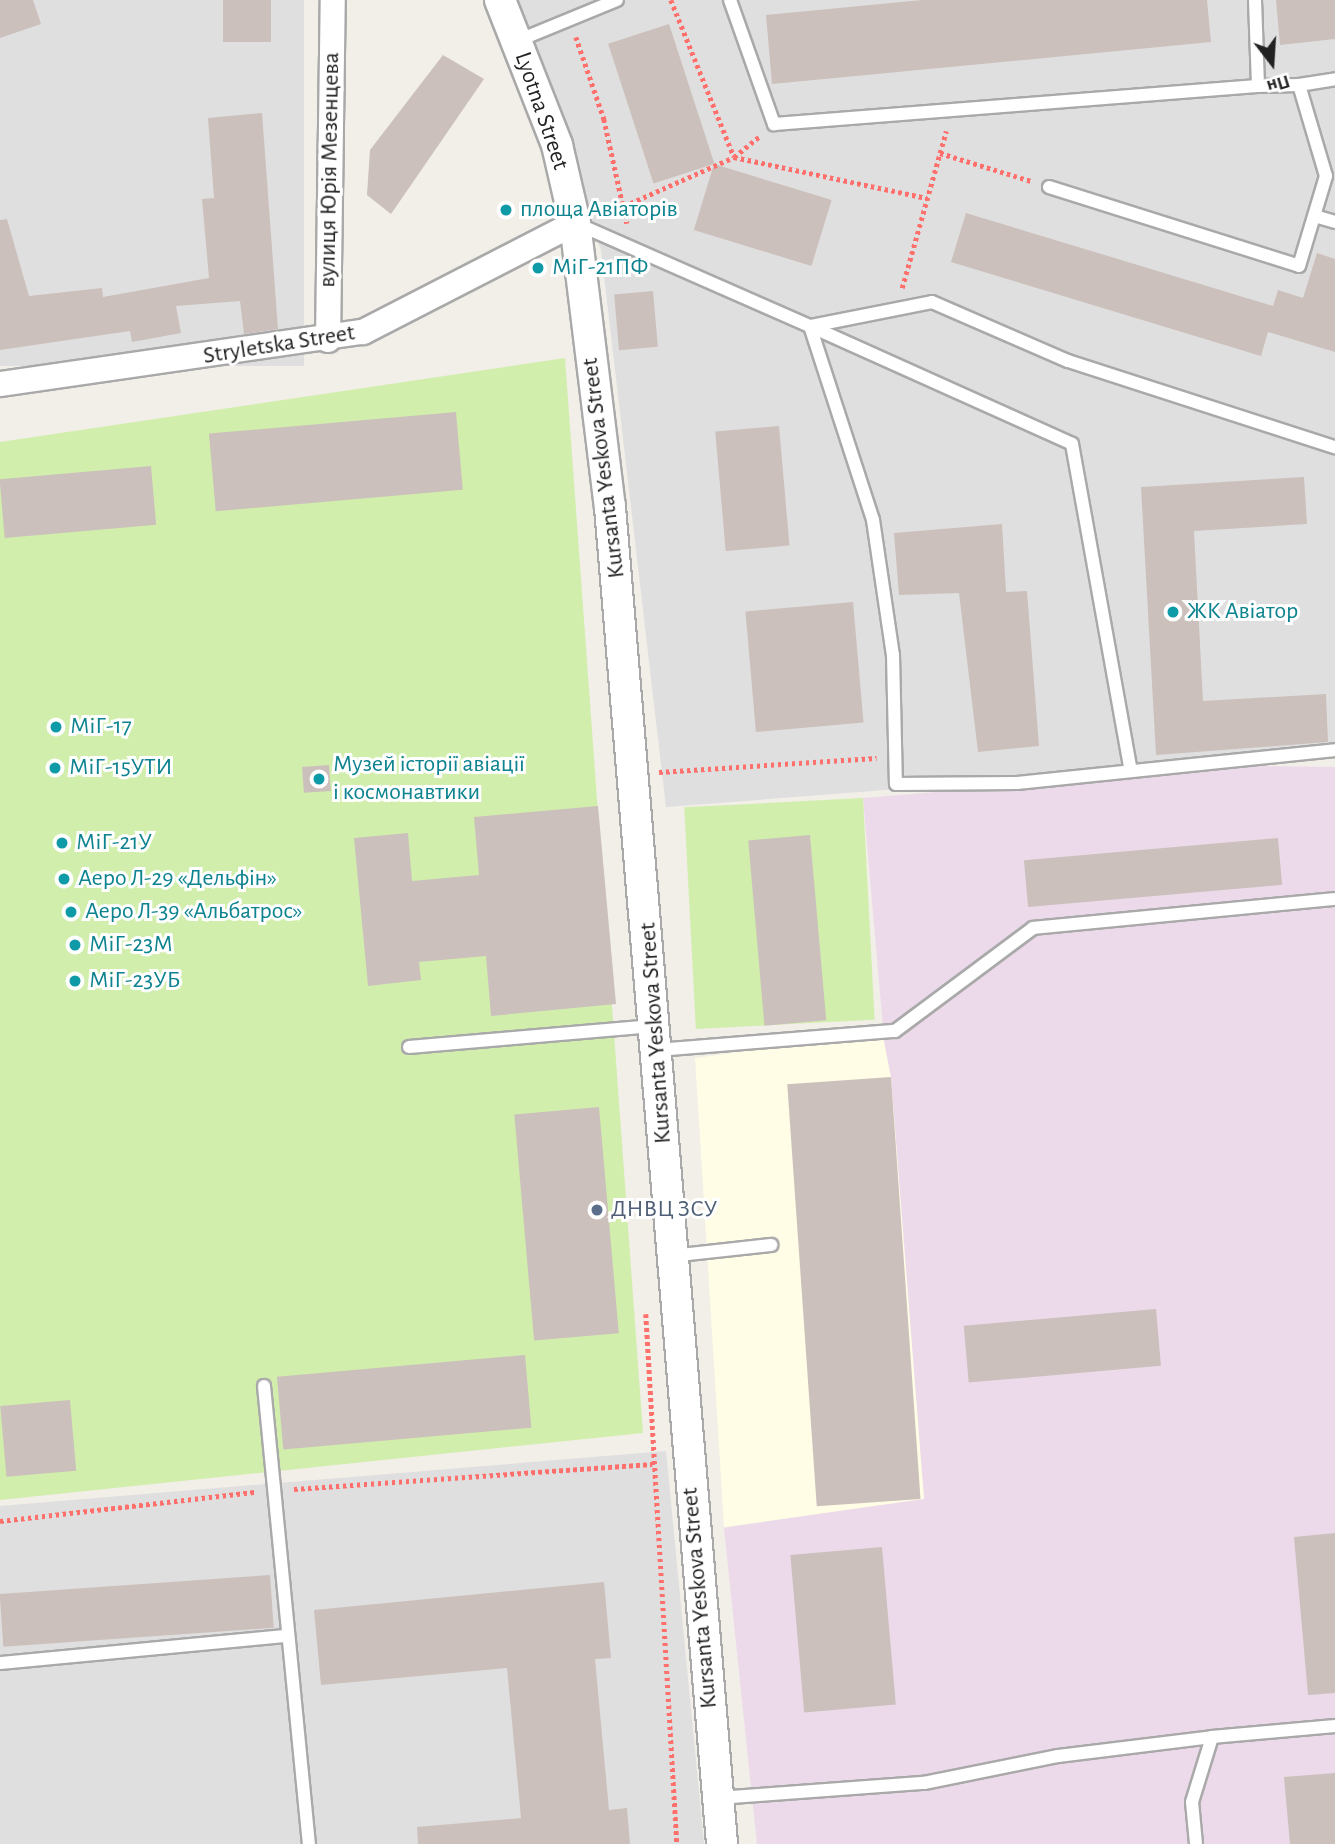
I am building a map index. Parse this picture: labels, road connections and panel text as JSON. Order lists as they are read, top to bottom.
{
  "streets": {
    "street": [
      "Lyotna Street",
      "вулиця Юрія Мезенцева",
      "Stryletska Street",
      "Kursanta Yeskova Street"
    ]
  },
  "crossings": [
    ["Lyotna Street", "Stryletska Street"],
    ["Lyotna Street", "Kursanta Yeskova Street"],
    ["вулиця Юрія Мезенцева", "Stryletska Street"],
    ["Stryletska Street", "Kursanta Yeskova Street"]
  ],
  "places": [
    "площа Авіаторів",
    "МіГ-21ПФ",
    "ЖК Авіатор",
    "МіГ-17",
    "МіГ-15УТИ",
    "Музей історії авіації і космонавтики",
    "МіГ-21У",
    "Аеро Л-29 «Дельфін»",
    "Аеро Л-39 «Альбатрос»",
    "МіГ-23М",
    "МіГ-23УБ",
    "ДНВЦ ЗСУ"
  ],
  "north": "bottom"
}
